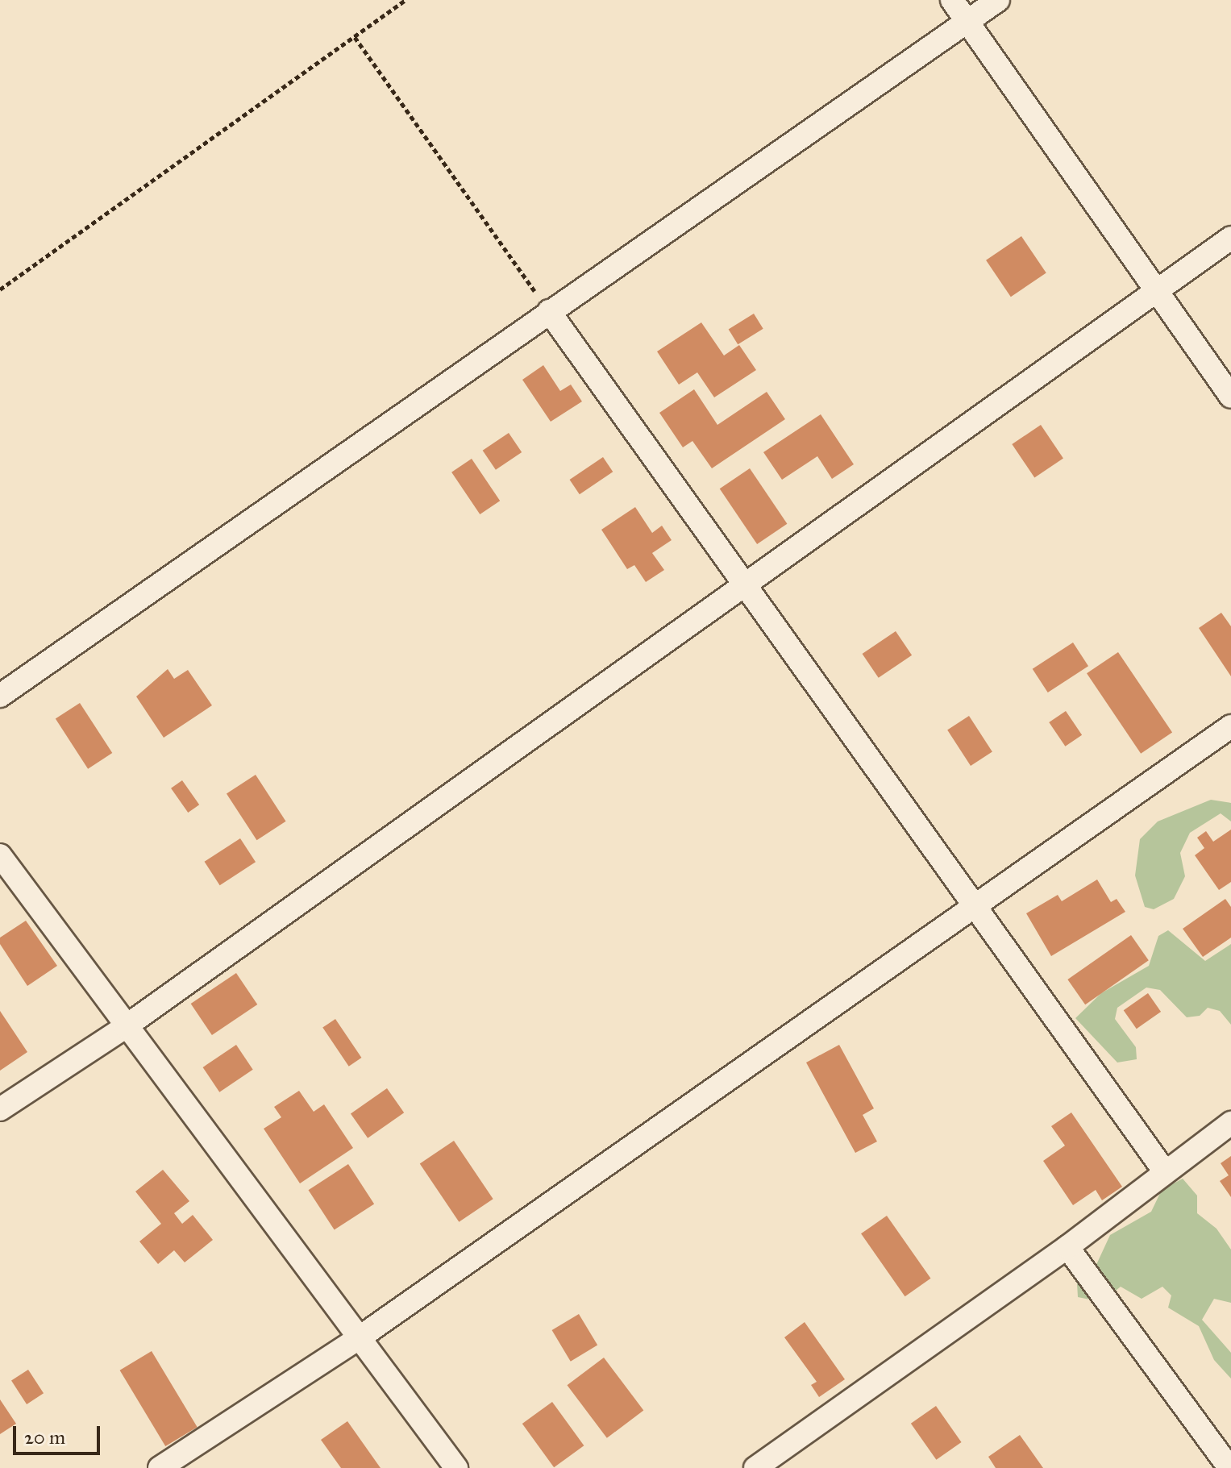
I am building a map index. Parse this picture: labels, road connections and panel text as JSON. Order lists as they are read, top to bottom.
{
  "scale_bar": "20 m"
}
